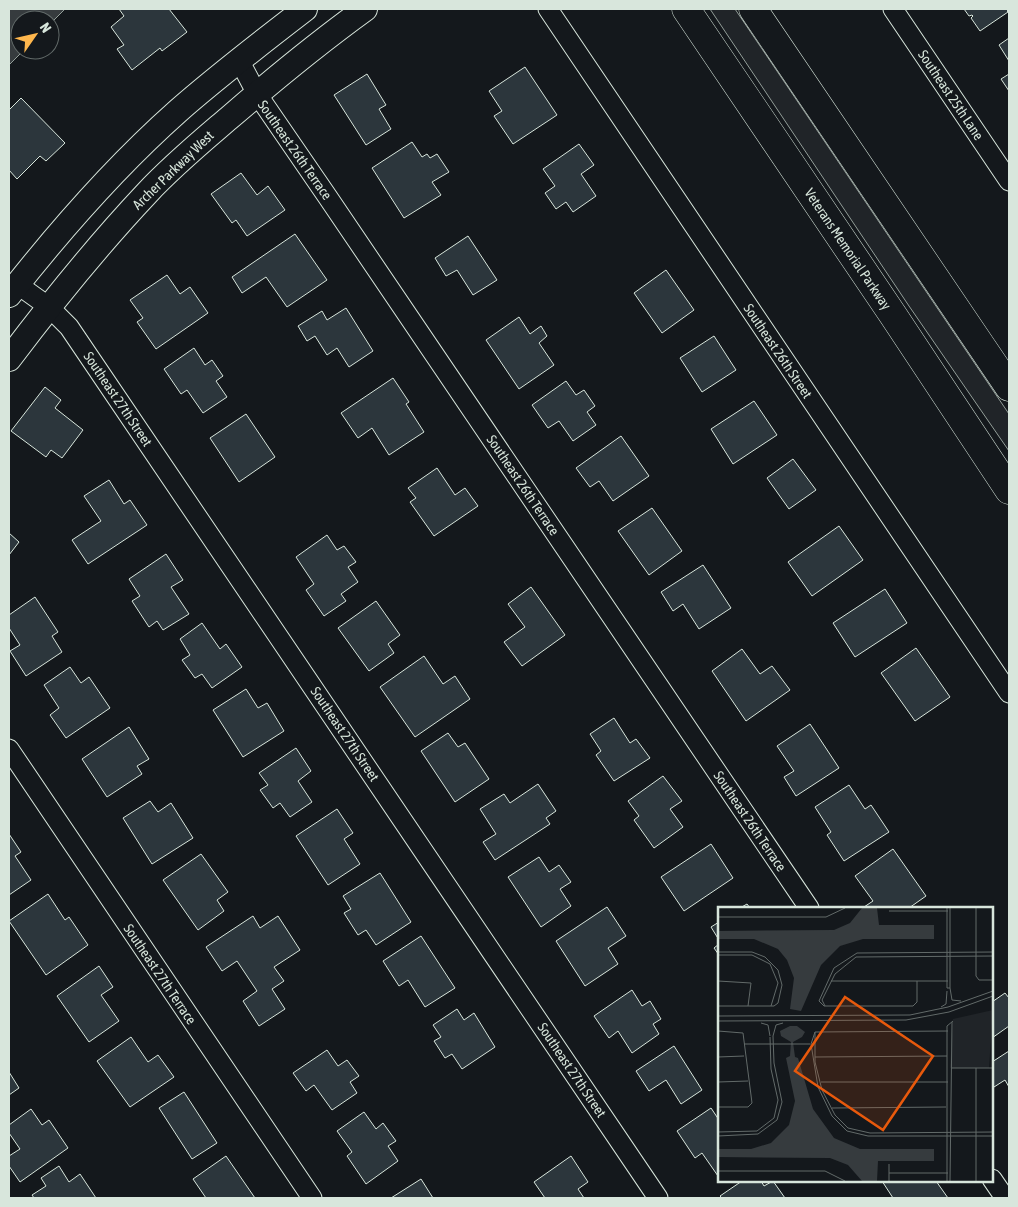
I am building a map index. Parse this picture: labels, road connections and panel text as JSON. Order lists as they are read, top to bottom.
{
  "streets": {
    "highway": ["Veterans Memorial Parkway"],
    "street": [
      "Southeast 25th Lane",
      "Southeast 26th Terrace",
      "Archer Parkway West",
      "Southeast 26th Street",
      "Southeast 27th Street",
      "Southeast 27th Terrace"
    ]
  },
  "crossings": [
    ["Southeast 26th Terrace", "Archer Parkway West"],
    ["Archer Parkway West", "Southeast 27th Street"]
  ],
  "north": "top right"
}
